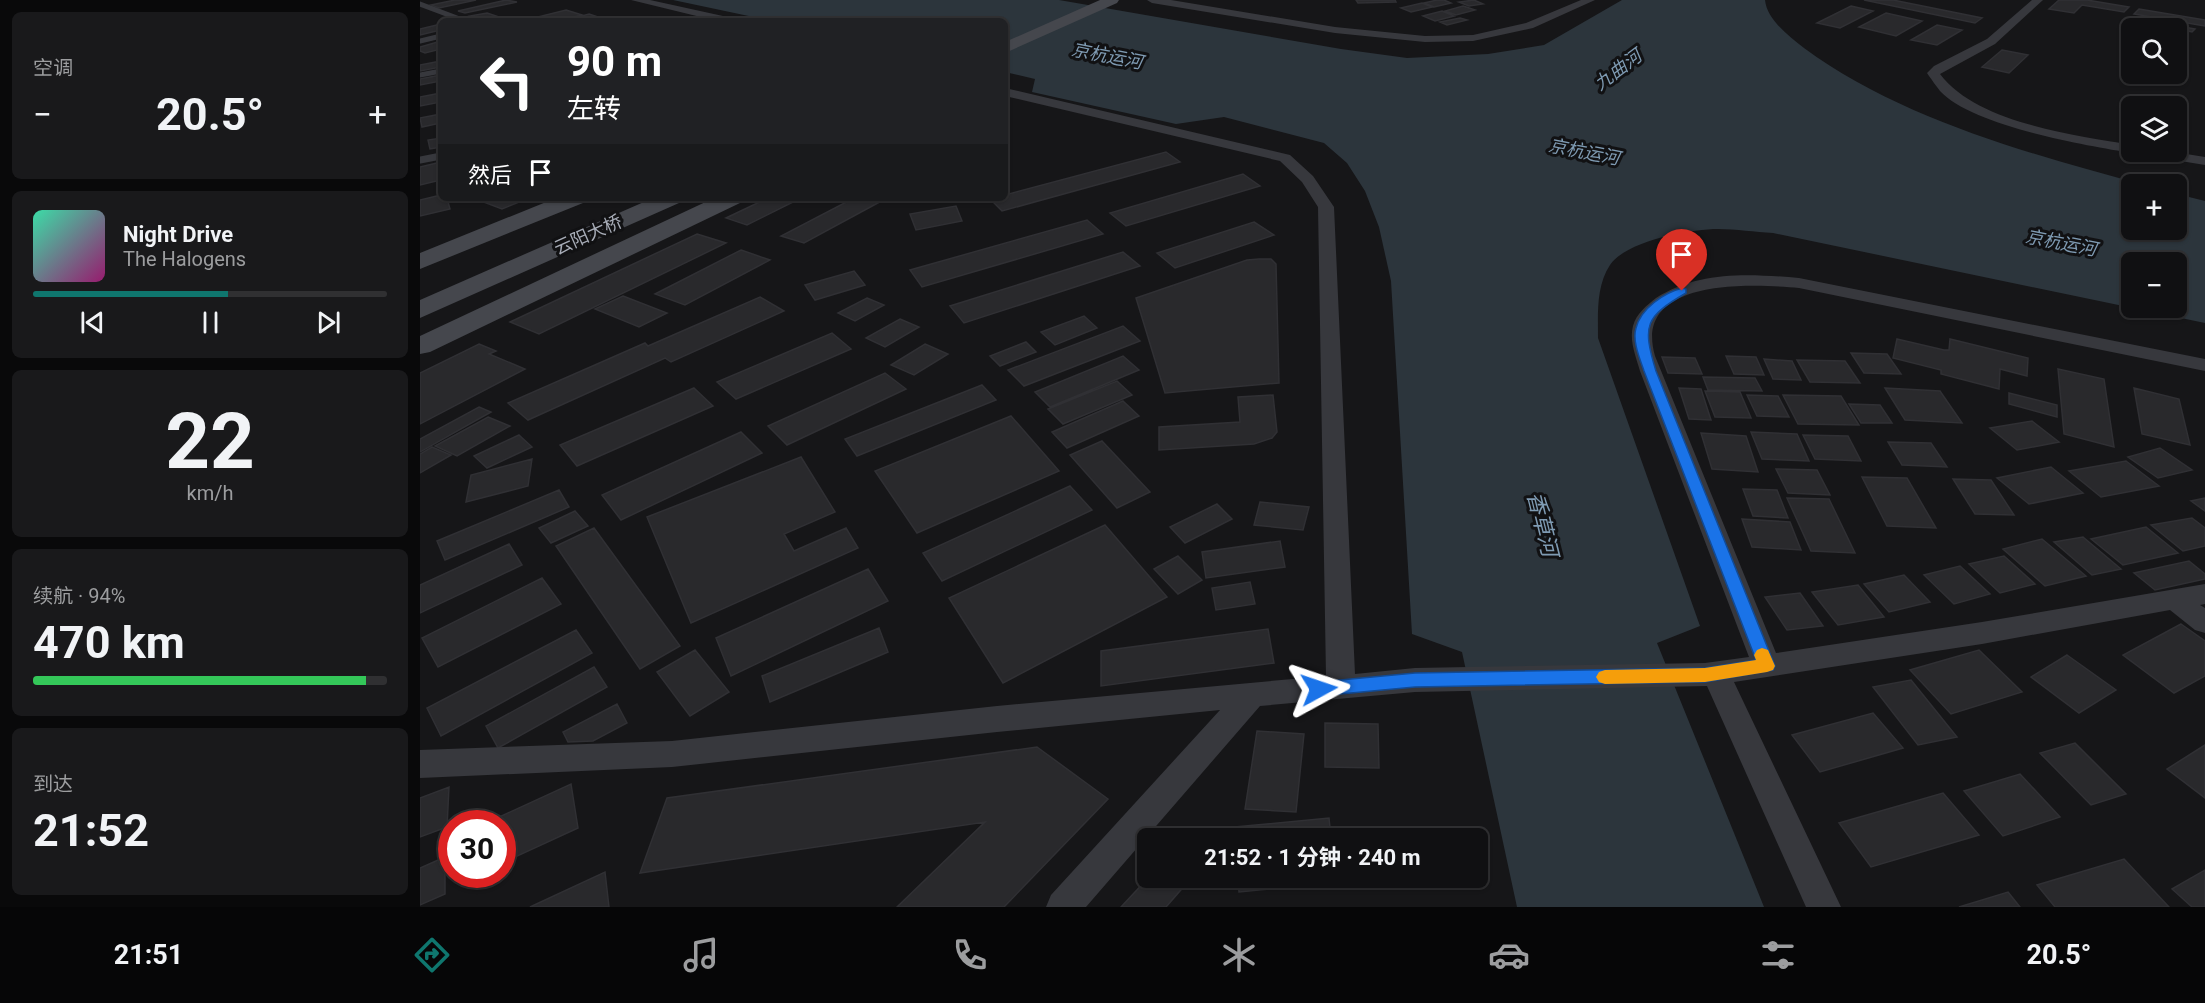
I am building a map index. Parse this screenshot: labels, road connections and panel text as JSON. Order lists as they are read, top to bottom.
{
  "streets": {
    "street": ["云阳大桥"]
  },
  "water": ["京杭运河", "九曲河", "香草河"],
  "page": {
    "tile": [
      "空调",
      ["22", "km/h"],
      ["续航 · 94%", "470 km"],
      ["到达", "21:52"]
    ],
    "map_buttons": ["+", "−"],
    "turn": ["90 m", "左转"],
    "heat": ["−", "20.5°", "+"],
    "then": "然后",
    "song": ["Night Drive", "The Halogens"],
    "limit": "30",
    "trip": "21:52 · 1 分钟 · 240 m",
    "tabs": ["21:51", "20.5°"]
  }
}
